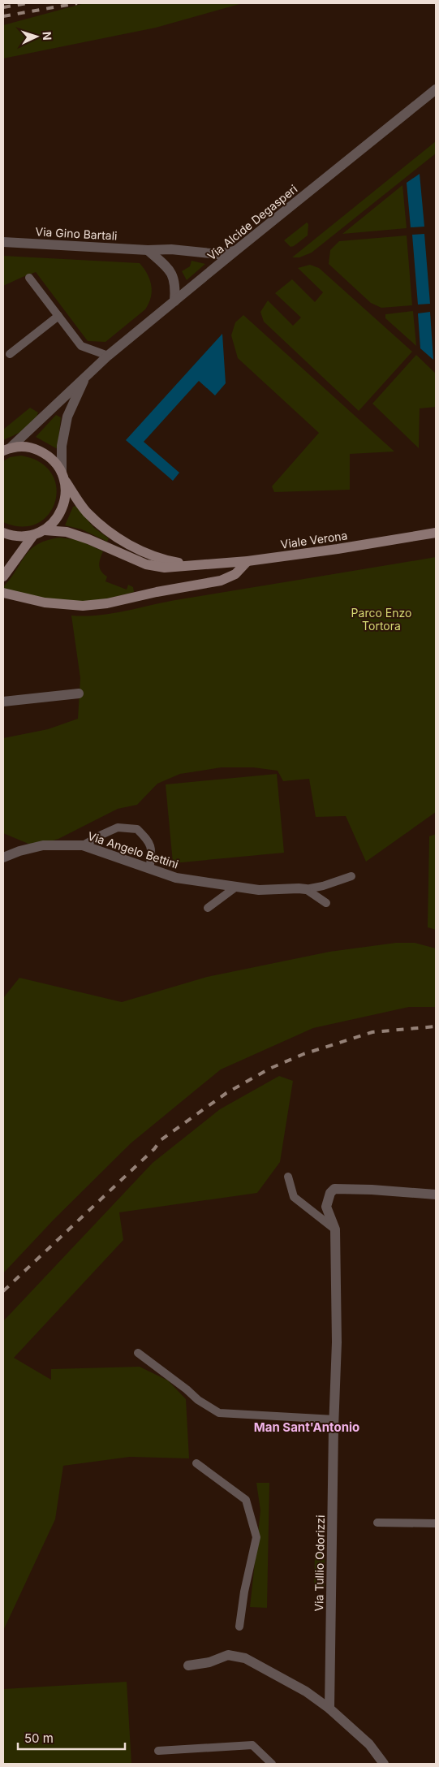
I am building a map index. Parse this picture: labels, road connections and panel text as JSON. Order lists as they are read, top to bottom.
{
  "streets": {
    "main road": ["Viale Verona"],
    "street": [
      "Via Alcide Degasperi",
      "Via Gino Bartali",
      "Via Angelo Bettini",
      "Via Tullio Odorizzi"
    ]
  },
  "crossings": [
    ["Via Alcide Degasperi", "Via Gino Bartali"],
    ["Via Alcide Degasperi", "Viale Verona"]
  ],
  "districts": ["Man Sant'Antonio"],
  "parks": ["Parco Enzo Tortora"],
  "scale_bar": "50 m",
  "north": "right"
}
